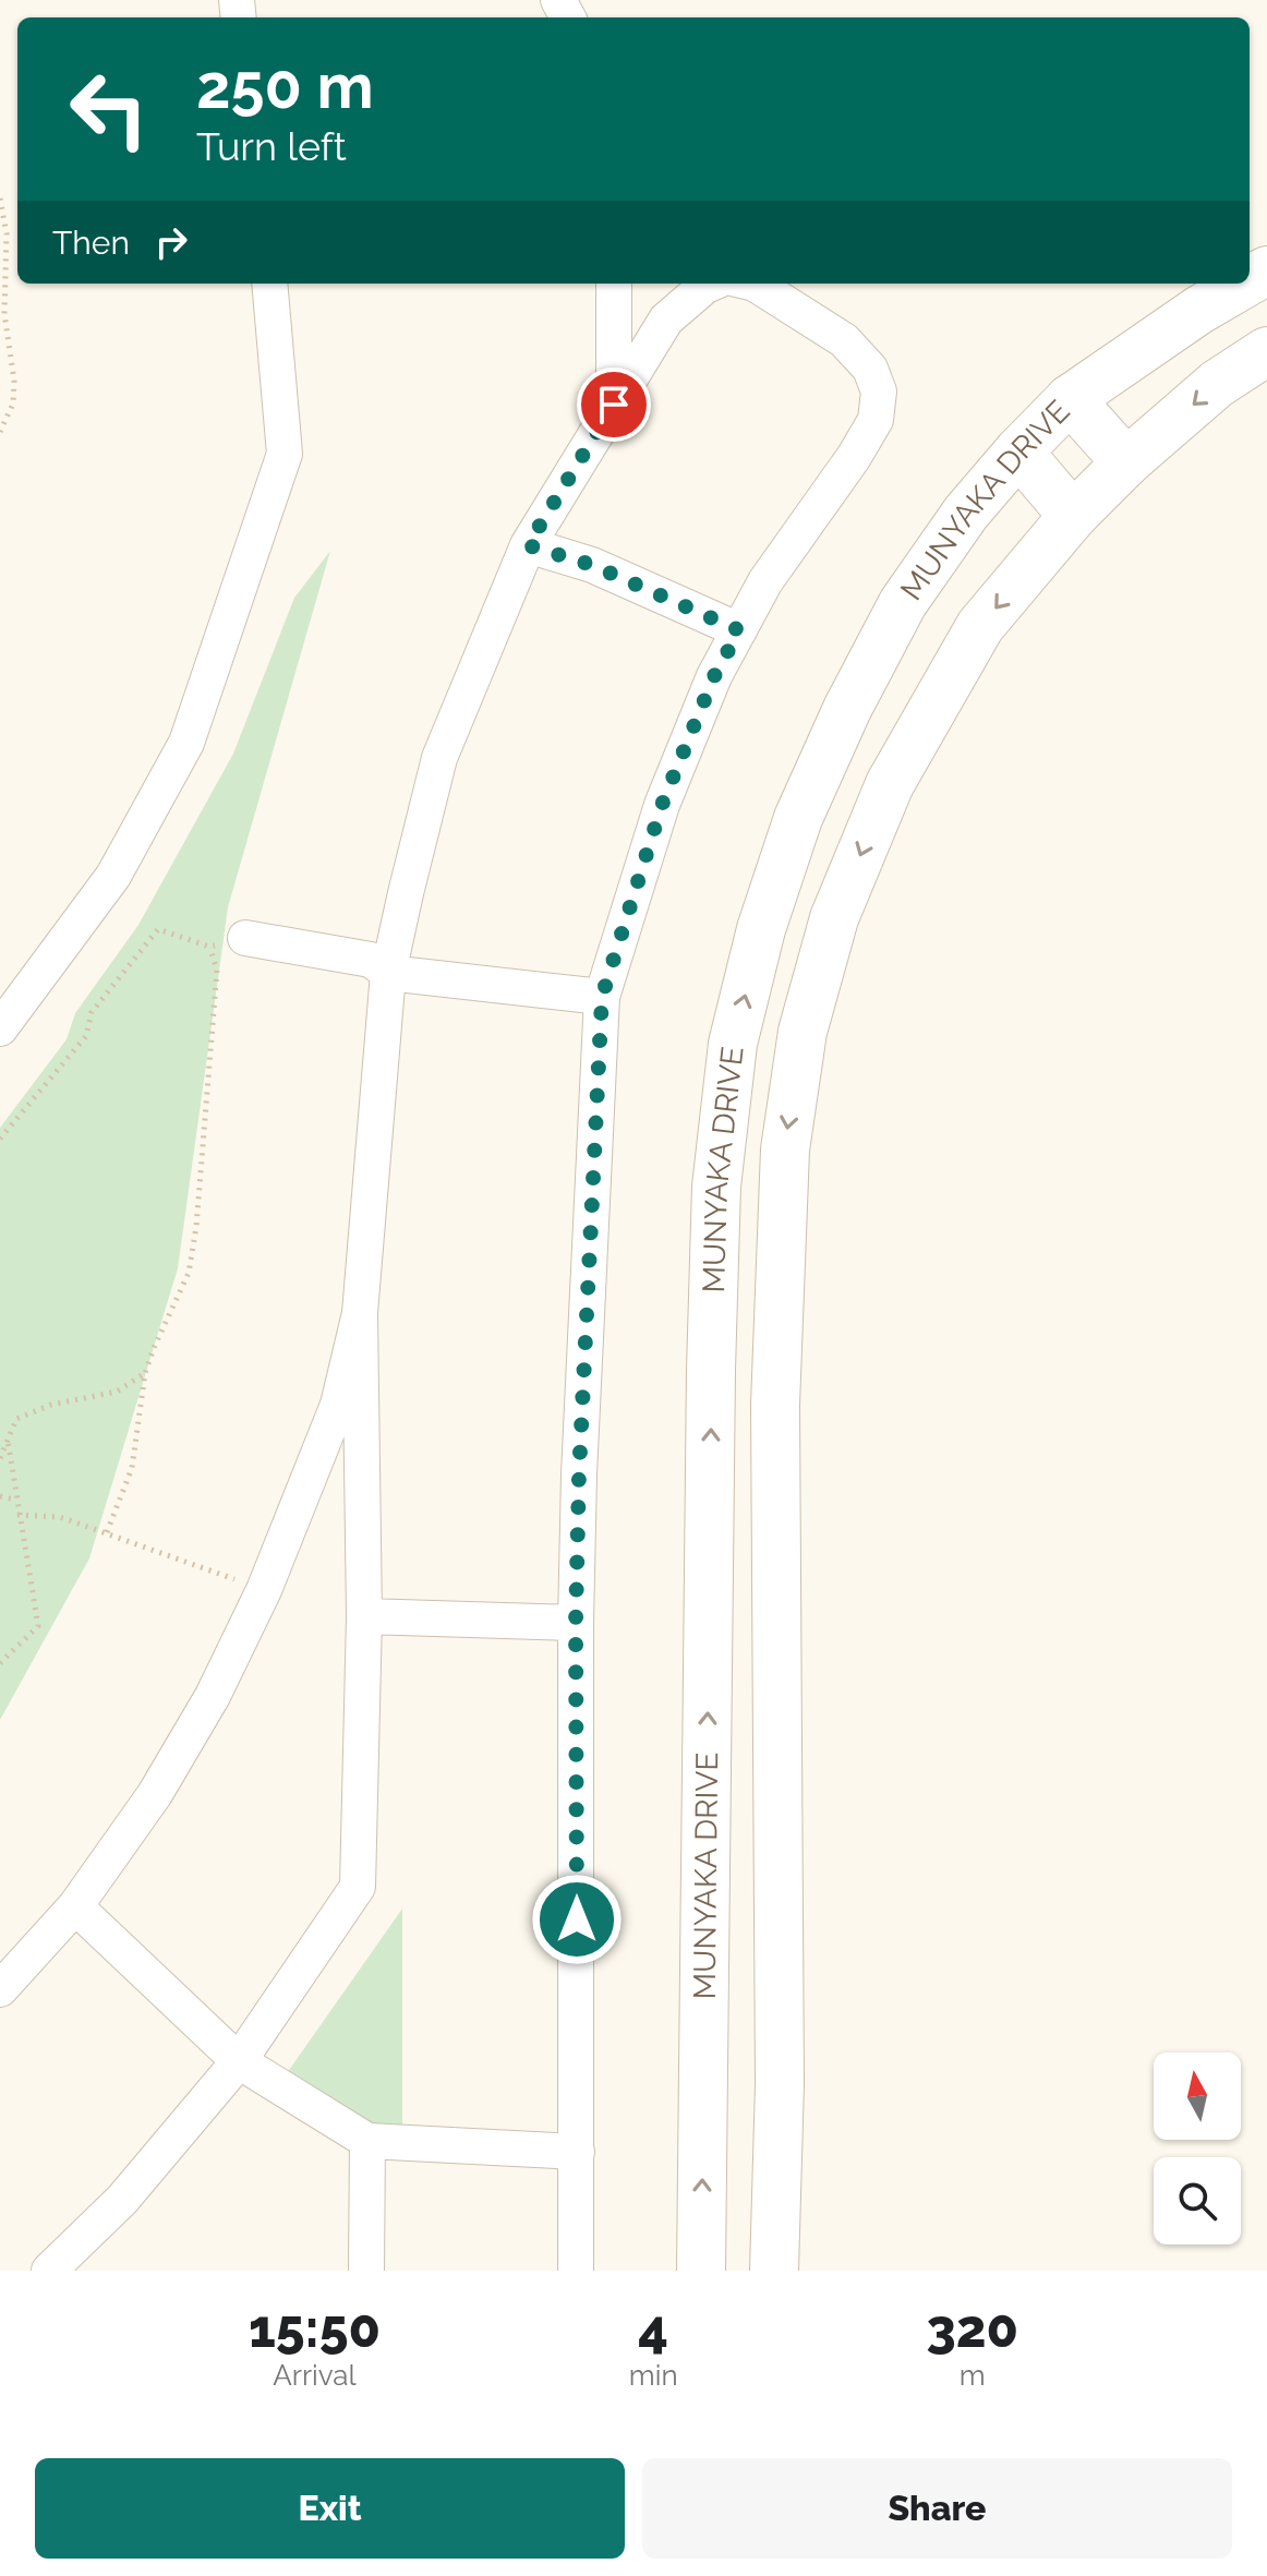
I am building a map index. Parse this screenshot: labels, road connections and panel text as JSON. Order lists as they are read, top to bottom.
{
  "streets": {
    "main road": ["MUNYAKA DRIVE"]
  },
  "north": "top",
  "page": {
    "turn": ["250 m", "Turn left"],
    "then": "Then",
    "eta": [
      "15:50",
      "Arrival",
      "4",
      "min",
      "320",
      "m"
    ],
    "buttons": ["Exit", "Share"]
  }
}
